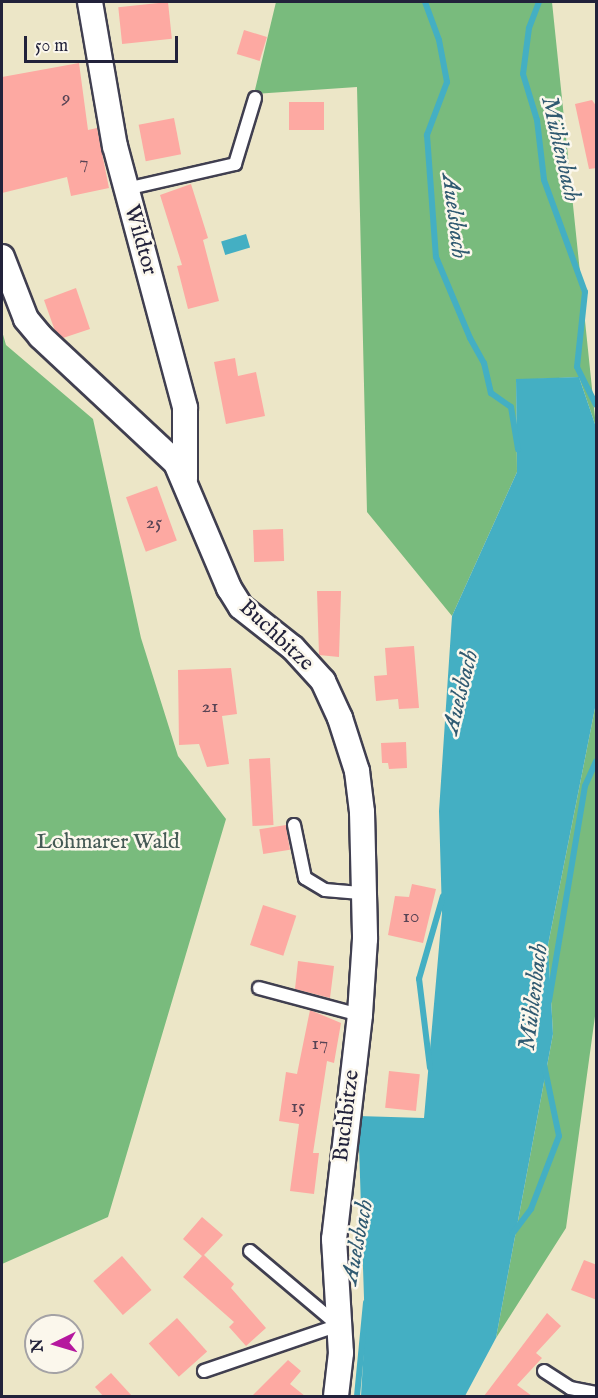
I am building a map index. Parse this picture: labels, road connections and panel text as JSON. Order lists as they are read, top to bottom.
{
  "streets": {
    "street": ["Wildtor", "Buchbitze"]
  },
  "crossings": [
    ["Wildtor", "Buchbitze"]
  ],
  "water": ["Mühlenbach", "Auelsbach"],
  "parks": ["Lohmarer Wald"],
  "house_numbers": [
    "9",
    "7",
    "25",
    "21",
    "10",
    "17",
    "15"
  ],
  "scale_bar": "50 m",
  "north": "left"
}
